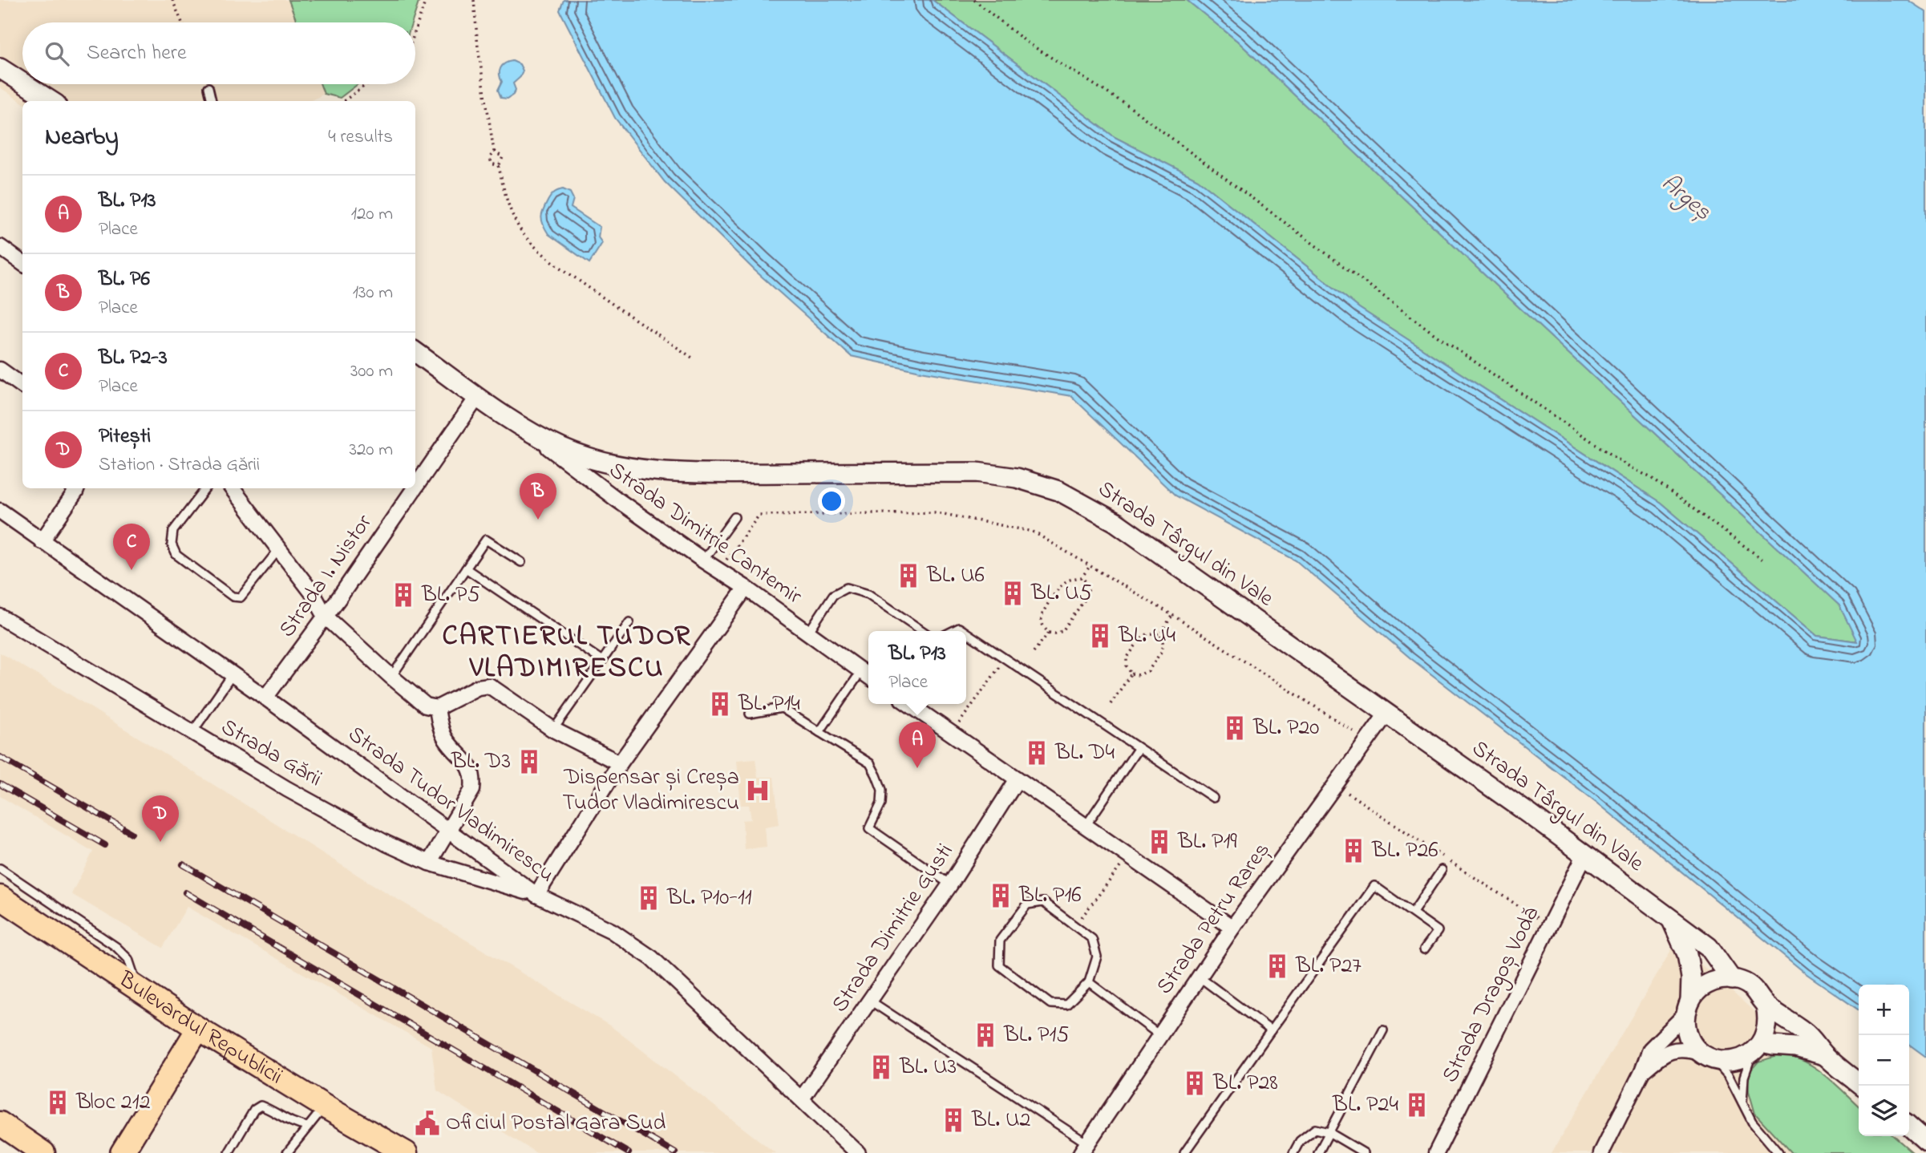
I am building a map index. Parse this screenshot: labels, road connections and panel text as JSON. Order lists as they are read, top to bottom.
{
  "streets": {
    "main road": ["Bulevardul Republicii"],
    "street": [
      "Strada Dimitrie Cantemir",
      "Strada Târgul din Vale",
      "Strada I. Nistor",
      "Strada Gării",
      "Strada Tudor Vladimirescu",
      "Strada Petru Rareș",
      "Strada Dimitrie Gusti",
      "Strada Dragoș Vodă"
    ]
  },
  "crossings": [
    ["Strada Dimitrie Cantemir", "Strada Târgul din Vale"],
    ["Strada Târgul din Vale", "Strada I. Nistor"],
    ["Strada Târgul din Vale", "Strada Petru Rareș"],
    ["Strada Târgul din Vale", "Strada Dragoș Vodă"],
    ["Strada I. Nistor", "Strada Tudor Vladimirescu"],
    ["Strada Gării", "Strada Tudor Vladimirescu"],
    ["Strada Tudor Vladimirescu", "Strada Dimitrie Gusti"]
  ],
  "districts": ["CARTIERUL TUDOR VLADIMIRESCU"],
  "water": ["Argeș"],
  "places": {
    "building": [
      "BL. U6",
      "BL. U5",
      "BL. P5",
      "BL. U4",
      "BL. P14",
      "BL. P20",
      "BL. D4",
      "BL. D3",
      "BL. P19",
      "BL. P26",
      "BL. P16",
      "BL. P10-11",
      "BL. P27",
      "BL. P15",
      "BL. U3",
      "BL. P28",
      "Bloc 212",
      "BL. P24",
      "BL. U2"
    ],
    "hospital": ["Dispensar și Creșa Tudor Vladimirescu"],
    "public building": ["Oficiul Postal Gara Sud"]
  },
  "page": {
    "search": "Search here",
    "heading": ["Nearby", "4 results"],
    "list": [
      {
        "mark": "A",
        "name": "BL. P13",
        "note": "Place",
        "value": "120 m"
      },
      {
        "mark": "B",
        "name": "BL. P6",
        "note": "Place",
        "value": "130 m"
      },
      {
        "mark": "C",
        "name": "BL. P2-3",
        "note": "Place",
        "value": "300 m"
      },
      {
        "mark": "D",
        "name": "Pitești",
        "note": "Station · Strada Gării",
        "value": "320 m"
      }
    ],
    "pins": [
      "B",
      "C",
      "A",
      "D"
    ],
    "popup": ["BL. P13", "Place"],
    "map_buttons": ["+", "−"]
  }
}
